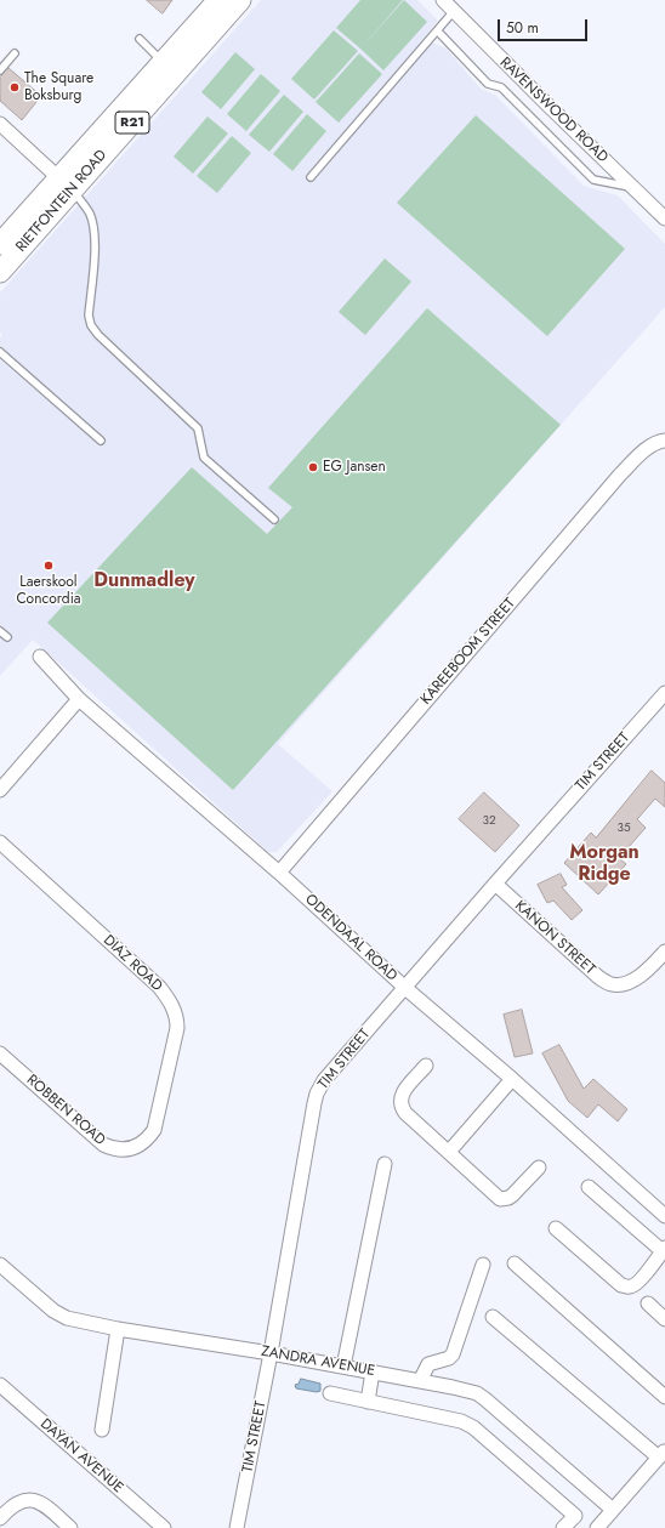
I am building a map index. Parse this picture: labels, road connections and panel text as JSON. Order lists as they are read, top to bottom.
{
  "streets": {
    "main road": ["R21", "RIETFONTEIN ROAD"],
    "street": [
      "RAVENSWOOD ROAD",
      "KAREEBOOM STREET",
      "TIM STREET",
      "ODENDAAL ROAD",
      "KANON STREET",
      "DIAZ ROAD",
      "ROBBEN ROAD",
      "ZANDRA AVENUE",
      "DAYAN AVENUE"
    ]
  },
  "crossings": [
    ["KAREEBOOM STREET", "ODENDAAL ROAD"],
    ["TIM STREET", "ODENDAAL ROAD"],
    ["TIM STREET", "KANON STREET"],
    ["TIM STREET", "ZANDRA AVENUE"],
    ["DIAZ ROAD", "ROBBEN ROAD"]
  ],
  "districts": ["Dunmadley", "Morgan Ridge"],
  "places": ["The Square Boksburg", "EG Jansen", "Laerskool Concordia"],
  "house_numbers": ["32", "35"],
  "scale_bar": "50 m"
}
